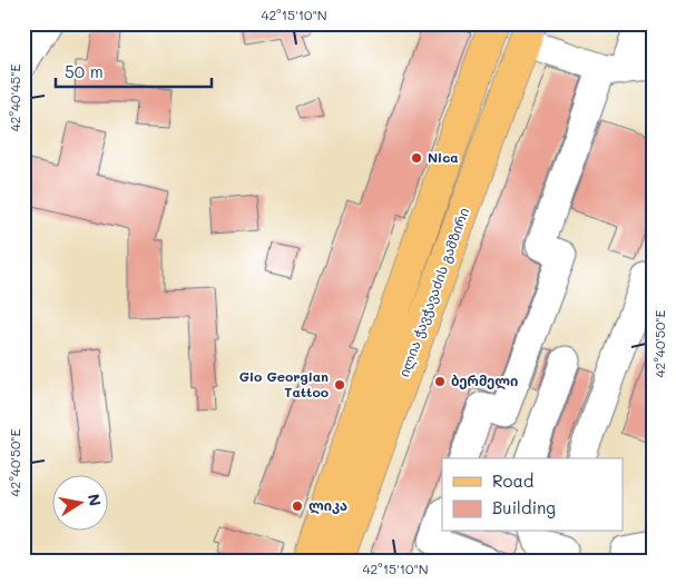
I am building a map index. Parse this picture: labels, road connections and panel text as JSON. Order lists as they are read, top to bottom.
{
  "streets": {
    "main road": ["ილია ჭავჭავაძის გამზირი"]
  },
  "places": [
    "Nica",
    "ბერმელი",
    "Gio Georgian Tattoo",
    "ლიკა"
  ],
  "legend": ["Road", "Building"],
  "scale_bar": "50 m",
  "north": "right",
  "coordinates": ["42°15'10\"N", "42°40'45\"E", "42°40'50\"E"]
}
